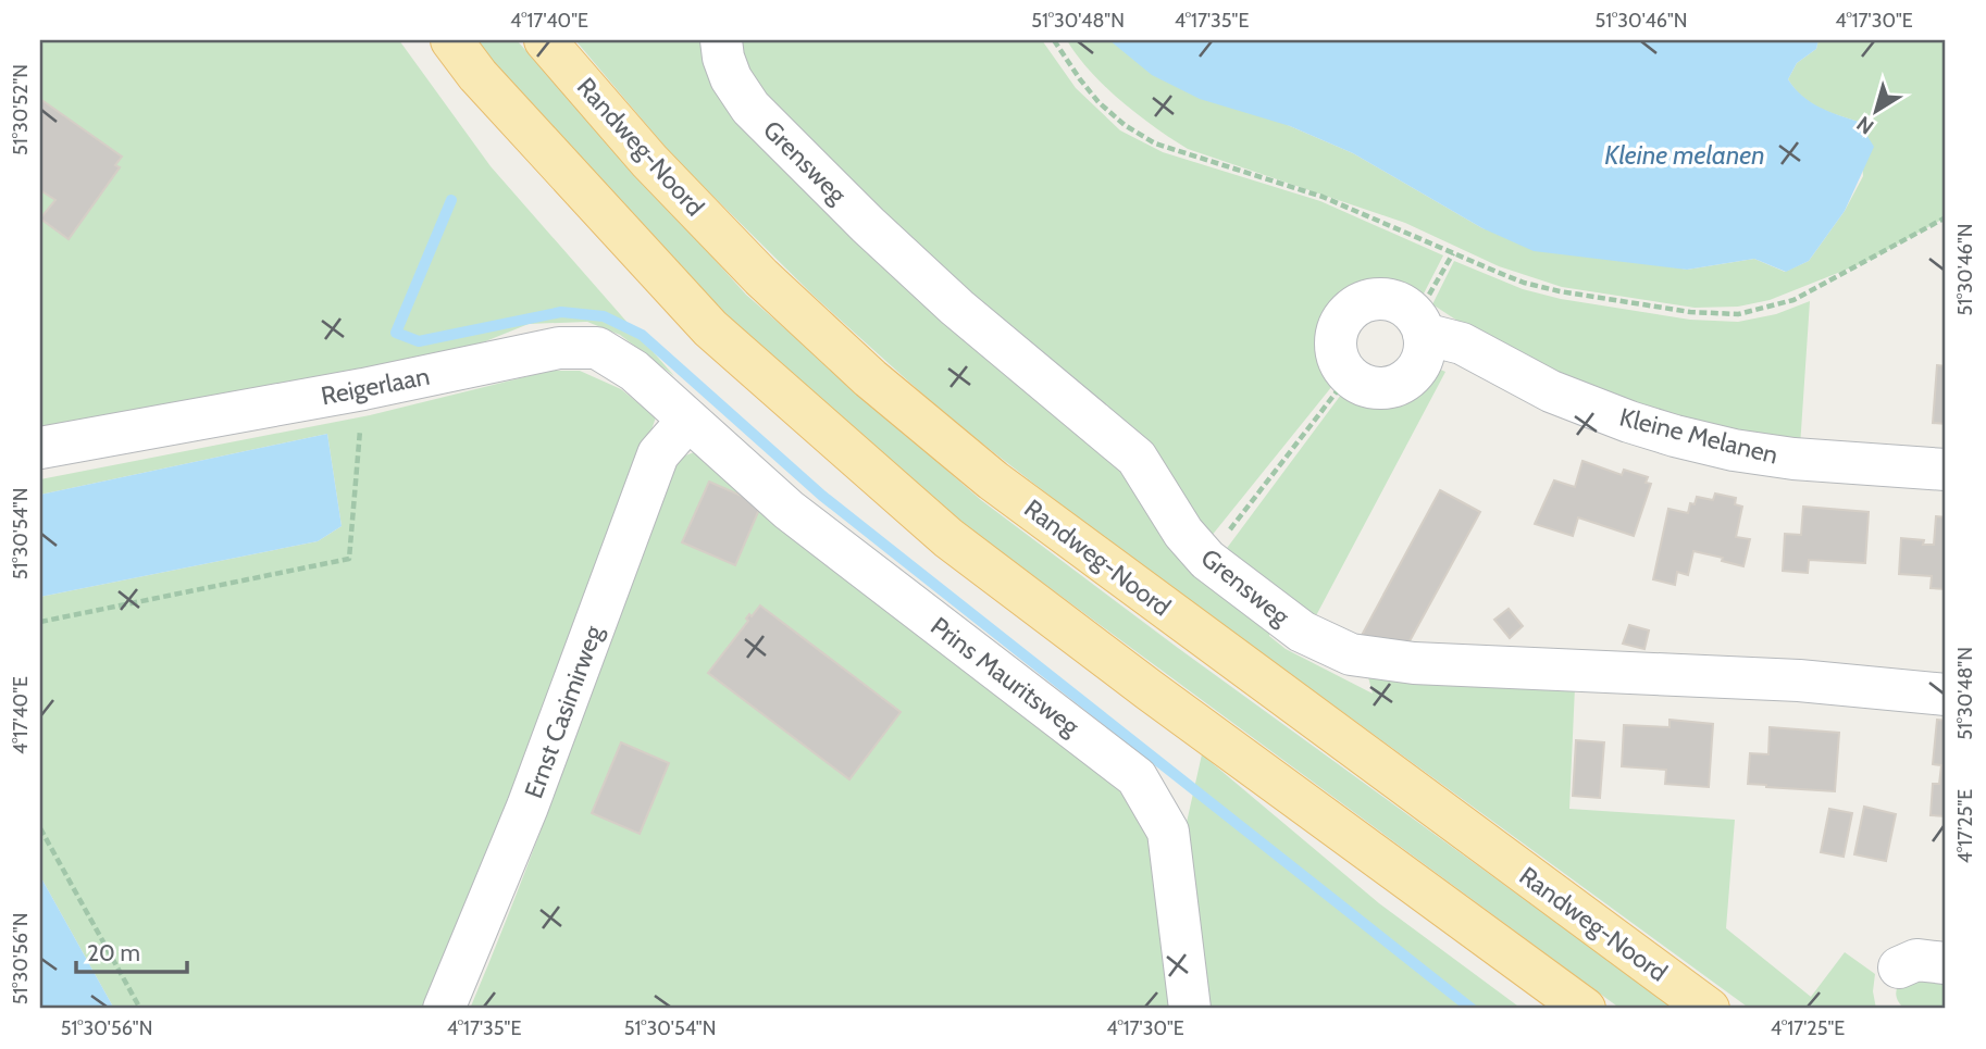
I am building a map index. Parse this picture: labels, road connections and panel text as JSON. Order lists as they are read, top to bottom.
{
  "streets": {
    "main road": ["Randweg-Noord"],
    "street": [
      "Grensweg",
      "Reigerlaan",
      "Kleine Melanen",
      "Prins Mauritsweg",
      "Ernst Casimirweg"
    ]
  },
  "crossings": [
    ["Reigerlaan", "Prins Mauritsweg"],
    ["Reigerlaan", "Ernst Casimirweg"],
    ["Prins Mauritsweg", "Ernst Casimirweg"]
  ],
  "water": ["Kleine melanen"],
  "scale_bar": "20 m",
  "north": "bottom left",
  "coordinates": [
    "4°17'40\"E",
    "51°30'48\"N",
    "4°17'35\"E",
    "51°30'46\"N",
    "4°17'30\"E",
    "51°30'52\"N",
    "51°30'54\"N",
    "4°17'25\"E",
    "51°30'56\"N"
  ]
}
